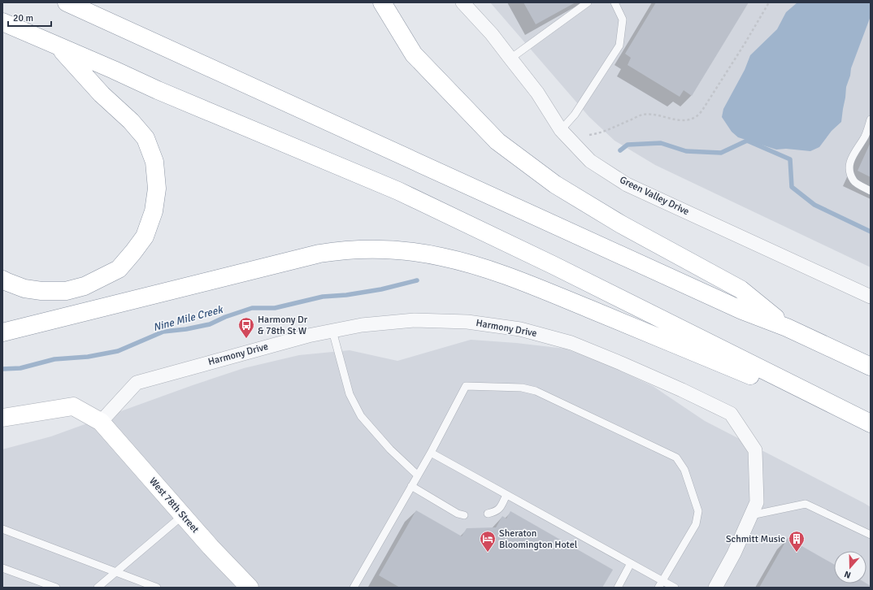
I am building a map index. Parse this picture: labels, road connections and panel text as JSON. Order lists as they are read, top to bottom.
{
  "streets": {
    "main road": ["West 78th Street"],
    "street": ["Green Valley Drive", "Harmony Drive"]
  },
  "crossings": [
    ["Harmony Drive", "West 78th Street"]
  ],
  "water": ["Nine Mile Creek"],
  "places": {
    "bus stop": ["Harmony Dr & 78th St W"],
    "hotel": ["Sheraton Bloomington Hotel"],
    "building": ["Schmitt Music"]
  },
  "scale_bar": "20 m",
  "north": "bottom"
}
